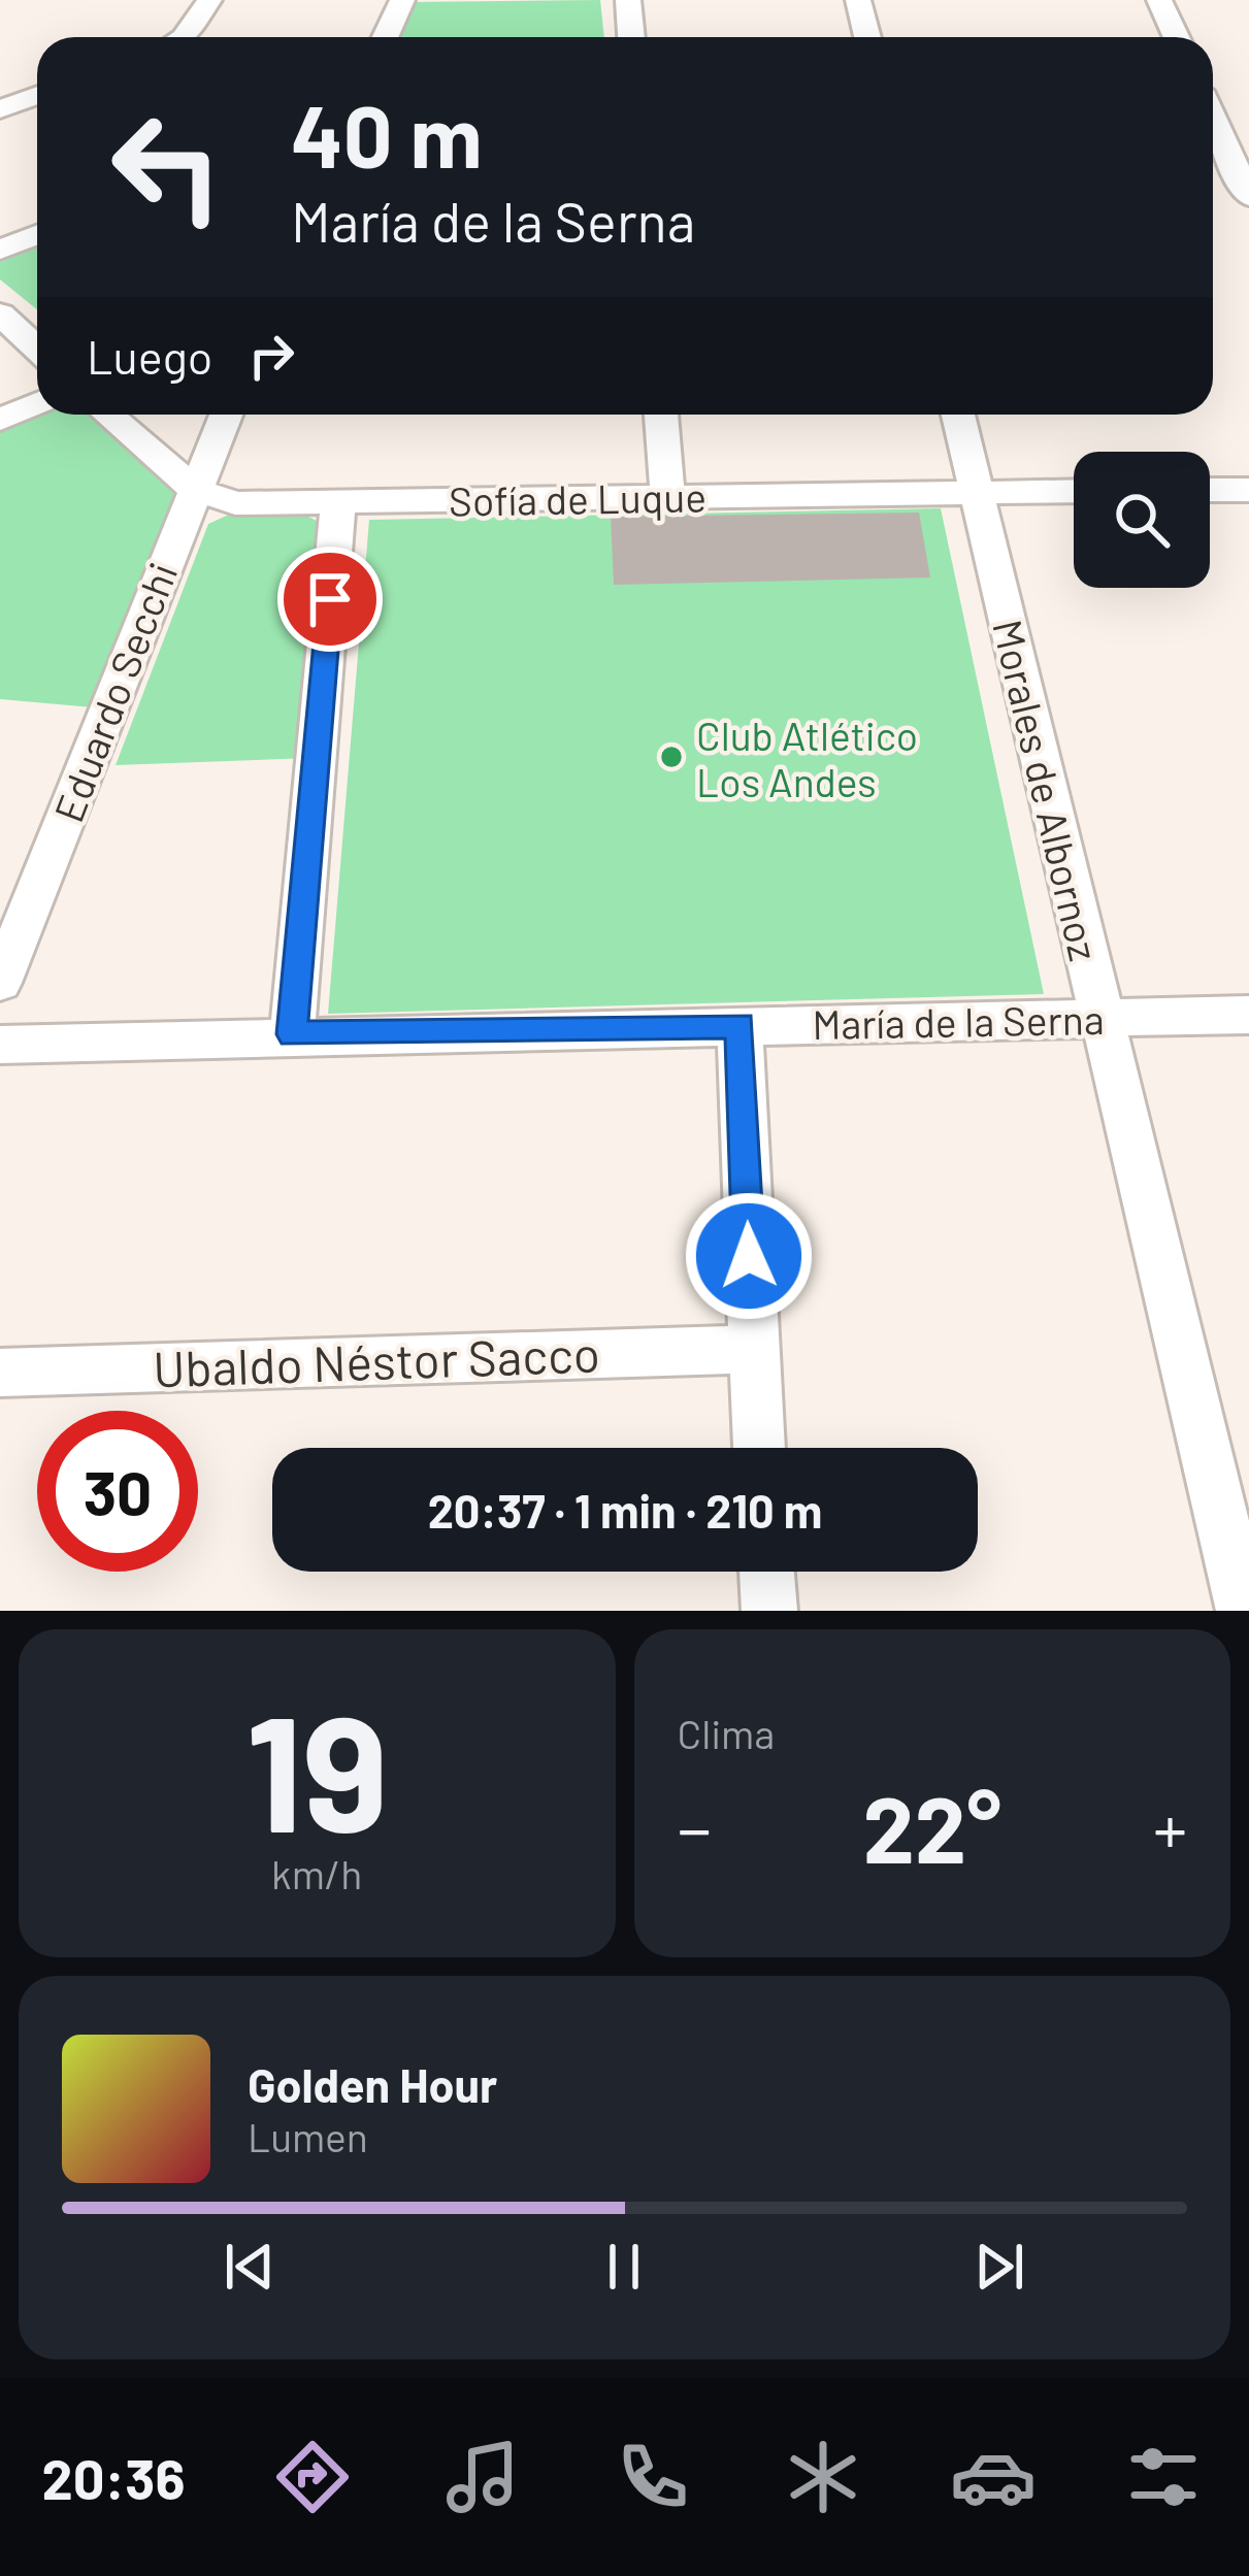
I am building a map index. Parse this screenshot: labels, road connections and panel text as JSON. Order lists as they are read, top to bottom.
{
  "streets": {
    "street": [
      "Sofía de Luque",
      "Eduardo Secchi",
      "Morales de Albornoz",
      "María de la Serna",
      "Ubaldo Néstor Sacco"
    ]
  },
  "crossings": [
    ["Sofía de Luque", "Eduardo Secchi"],
    ["Sofía de Luque", "Morales de Albornoz"],
    ["Morales de Albornoz", "María de la Serna"]
  ],
  "places": ["Club Atlético Los Andes"],
  "page": {
    "turn": ["40 m", "María de la Serna"],
    "then": "Luego",
    "limit": "30",
    "trip": "20:37 · 1 min · 210 m",
    "tile": [
      ["19", "km/h"],
      "Clima"
    ],
    "heat": ["−", "22°", "+"],
    "song": ["Golden Hour", "Lumen"],
    "tabs": "20:36"
  }
}
